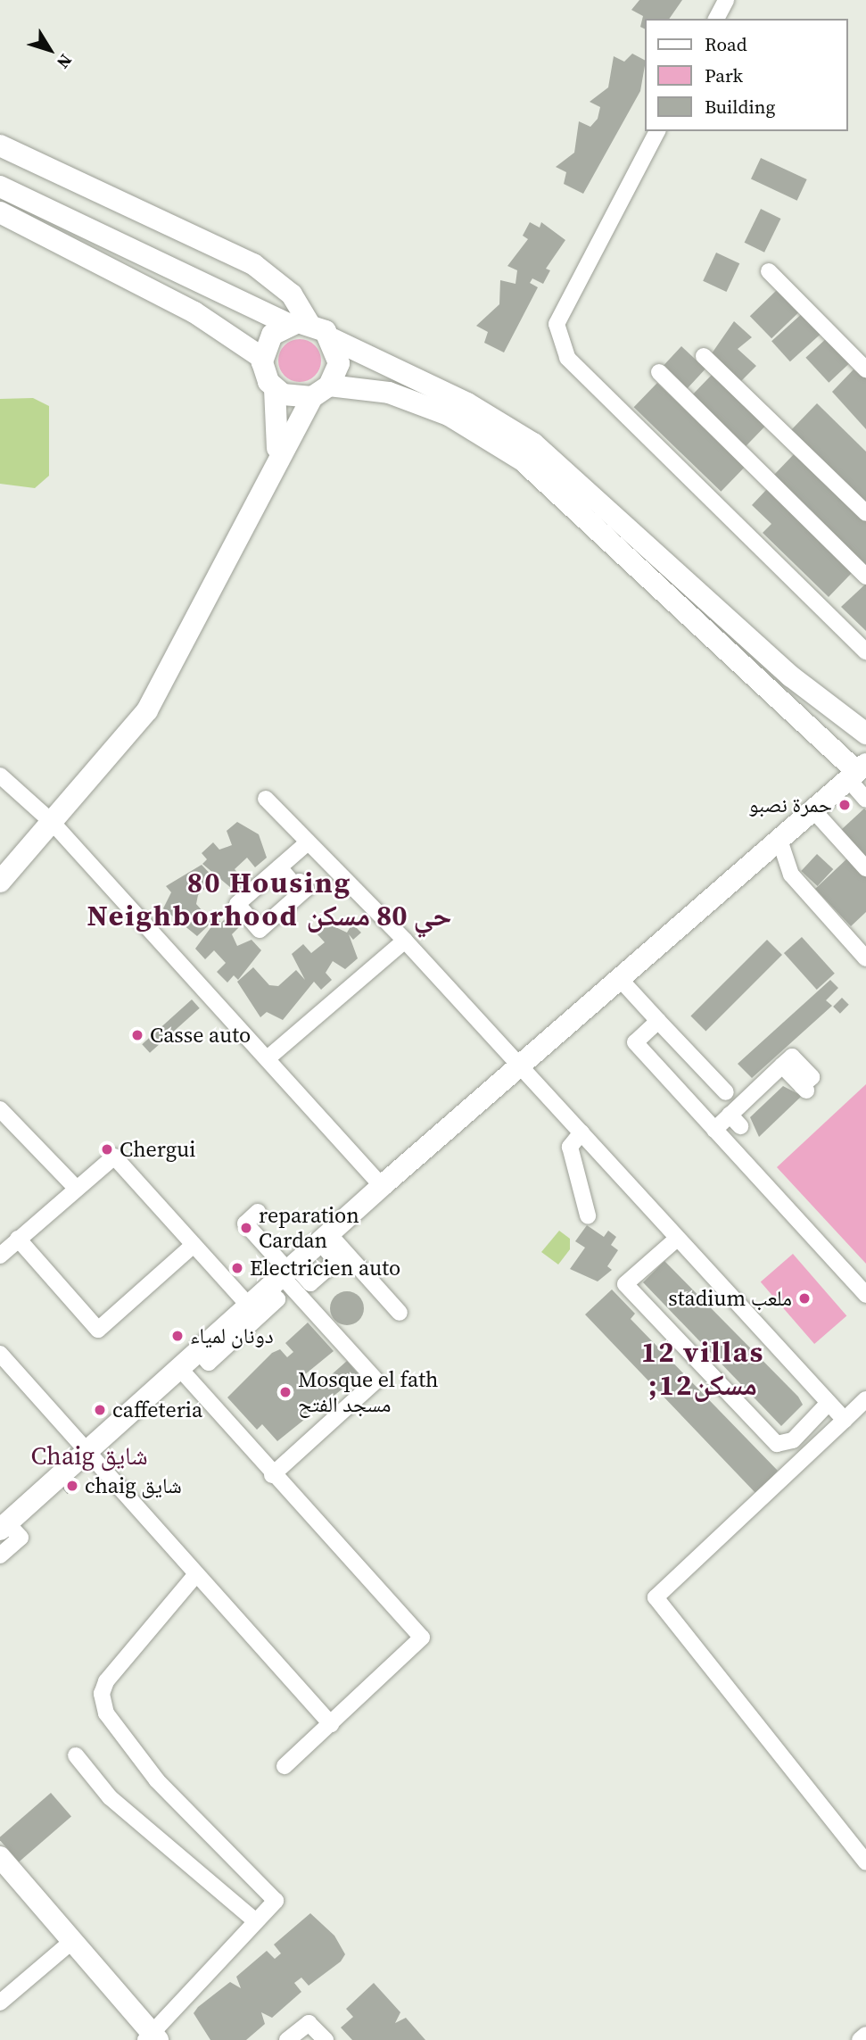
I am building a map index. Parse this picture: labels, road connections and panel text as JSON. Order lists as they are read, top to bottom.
{
  "districts": ["80 Housing Neighborhood حي 80 مسكن", "12 villas ;12مسكن", "Chaig شايق"],
  "places": [
    "حمرة نصبو",
    "Casse auto",
    "Chergui",
    "reparation Cardan",
    "Electricien auto",
    "stadium ملعب",
    "دونان لمياء",
    "Mosque el fath مسجد الفتح",
    "caffeteria",
    "chaig شايق"
  ],
  "legend": ["Road", "Park", "Building"],
  "north": "bottom right"
}
